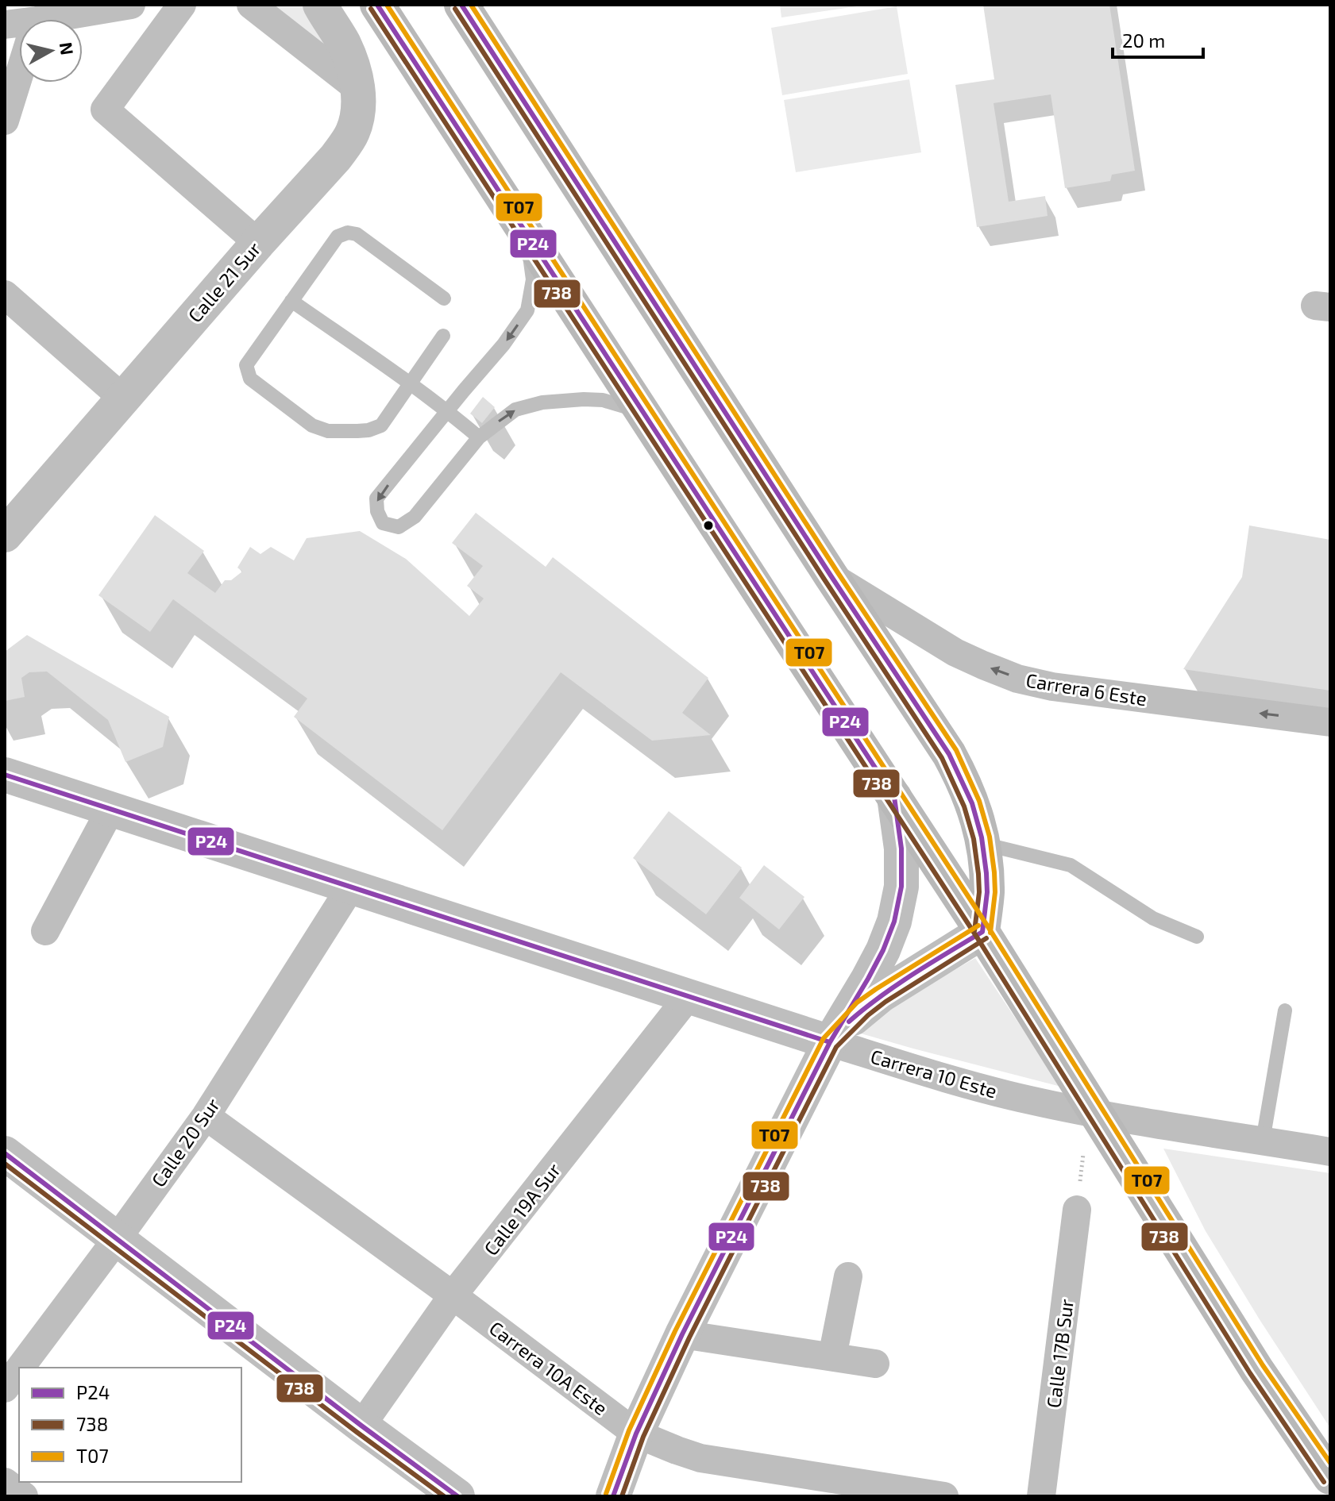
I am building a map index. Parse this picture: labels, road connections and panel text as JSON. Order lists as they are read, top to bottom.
{
  "streets": {
    "street": [
      "Calle 21 Sur",
      "Carrera 6 Este",
      "Carrera 10 Este",
      "Calle 20 Sur",
      "Calle 19A Sur",
      "Calle 17B Sur",
      "Carrera 10A Este"
    ]
  },
  "crossings": [
    ["Carrera 10 Este", "Calle 20 Sur"],
    ["Carrera 10 Este", "Calle 19A Sur"],
    ["Calle 20 Sur", "Carrera 10A Este"],
    ["Calle 19A Sur", "Carrera 10A Este"]
  ],
  "one_way": ["Carrera 6 Este"],
  "lines": ["transit line P24", "transit line T07", "transit line 738"],
  "legend": ["P24", "738", "T07"],
  "scale_bar": "20 m",
  "north": "right"
}
